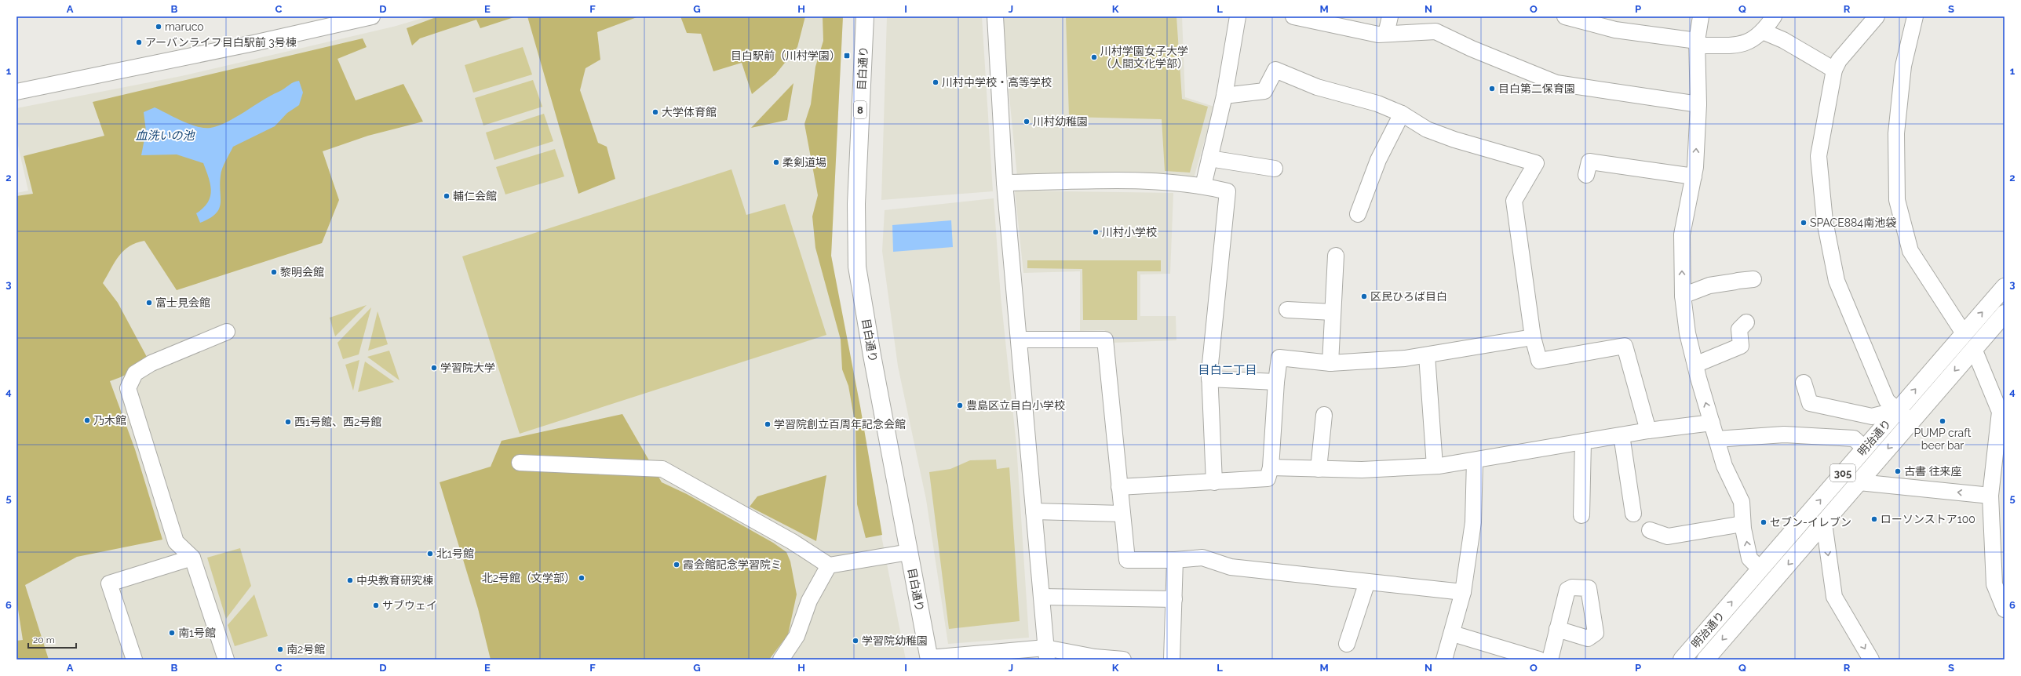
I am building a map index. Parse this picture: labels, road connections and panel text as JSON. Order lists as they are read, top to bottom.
{
  "streets": {
    "main road": [
      "目白通り",
      "8",
      "明治通り",
      "305"
    ]
  },
  "districts": ["目白二丁目"],
  "water": ["血洗いの池"],
  "places": {
    "other": [
      "maruco",
      "アーバンライフ目白駅前 3号棟",
      "川村学園女子大学 （人間文化学部）",
      "川村中学校・高等学校",
      "目白第二保育園",
      "大学体育館",
      "川村幼稚園",
      "柔剣道場",
      "輔仁会館",
      "SPACE884南池袋",
      "川村小学校",
      "黎明会館",
      "区民ひろば目白",
      "富士見会館",
      "学習院大学",
      "豊島区立目白小学校",
      "乃木館",
      "PUMP craft beer bar",
      "西1号館、西2号館",
      "学習院創立百周年記念会館",
      "古書 往来座",
      "ローソンストア100",
      "セブン-イレブン",
      "北1号館",
      "霞会館記念学習院ミ",
      "北2号館（文学部）",
      "中央教育研究棟",
      "サブウェイ",
      "南1号館",
      "学習院幼稚園",
      "南2号館"
    ],
    "transit": ["目白駅前（川村学園）"]
  },
  "scale_bar": "20 m",
  "grid": {
    "columns": [
      "A",
      "B",
      "C",
      "D",
      "E",
      "F",
      "G",
      "H",
      "I",
      "J",
      "K",
      "L",
      "M",
      "N",
      "O",
      "P",
      "Q",
      "R",
      "S"
    ],
    "rows": [
      "1",
      "2",
      "3",
      "4",
      "5",
      "6"
    ]
  }
}
